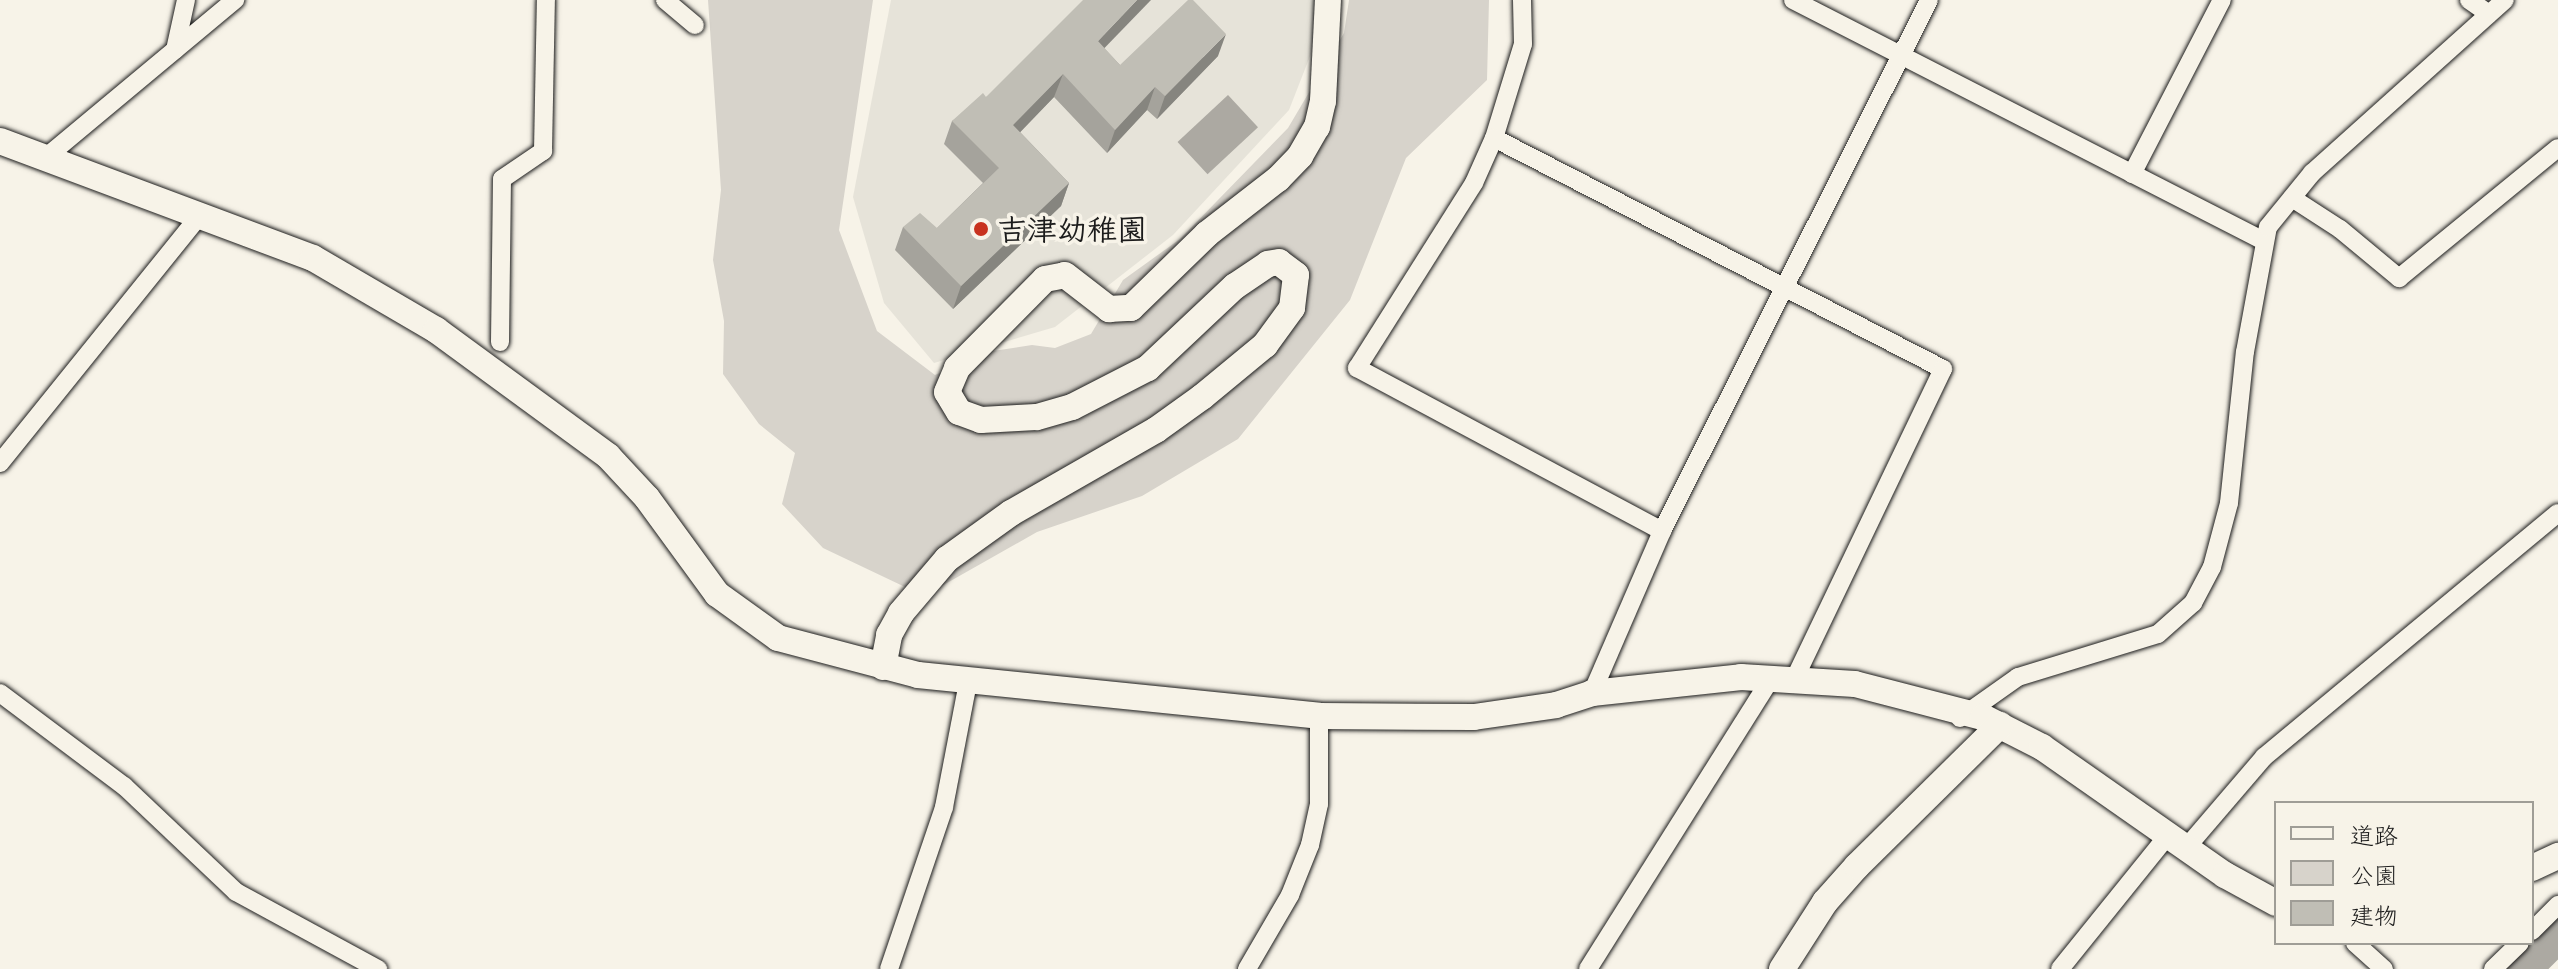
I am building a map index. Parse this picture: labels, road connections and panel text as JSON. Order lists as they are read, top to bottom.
{
  "places": ["吉津幼稚園"],
  "legend": ["道路", "公園", "建物"]
}
